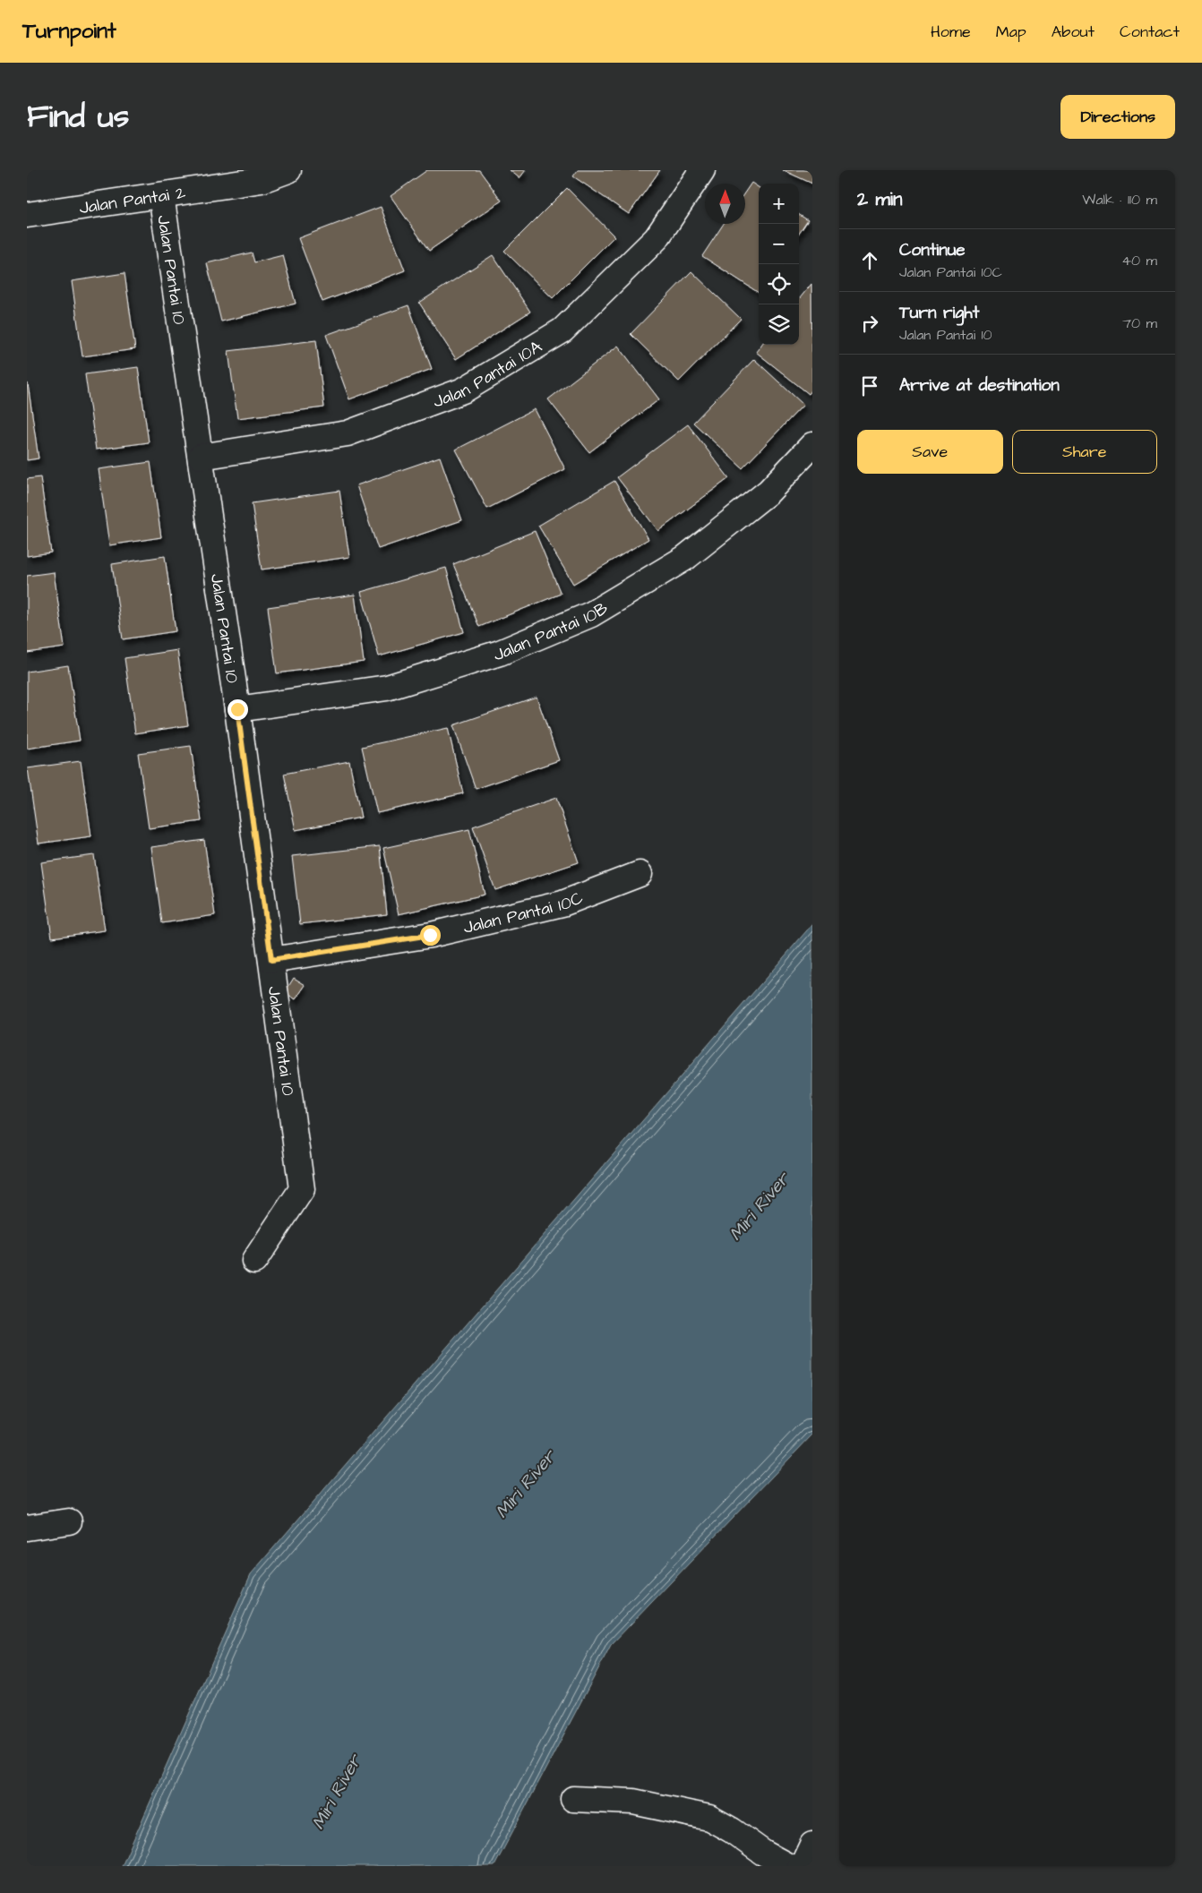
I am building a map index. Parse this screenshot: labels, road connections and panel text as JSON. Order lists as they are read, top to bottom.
{
  "streets": {
    "street": [
      "Jalan Pantai 2",
      "Jalan Pantai 10",
      "Jalan Pantai 10A",
      "Jalan Pantai 10B",
      "Jalan Pantai 10C"
    ]
  },
  "crossings": [
    ["Jalan Pantai 2", "Jalan Pantai 10"],
    ["Jalan Pantai 10", "Jalan Pantai 10A"],
    ["Jalan Pantai 10", "Jalan Pantai 10B"],
    ["Jalan Pantai 10", "Jalan Pantai 10C"]
  ],
  "water": ["Miri River"],
  "north": "top",
  "page": {
    "header": "Turnpoint",
    "nav": [
      "Home",
      "Map",
      "About",
      "Contact"
    ],
    "title": "Find us",
    "buttons": [
      "Directions",
      ["Save", "Share"]
    ],
    "heading": ["2 min", "Walk · 110 m"],
    "map_buttons": ["+", "−"],
    "list": [
      ["Continue", "Jalan Pantai 10C", "40 m"],
      ["Turn right", "Jalan Pantai 10", "70 m"],
      "Arrive at destination"
    ]
  }
}
